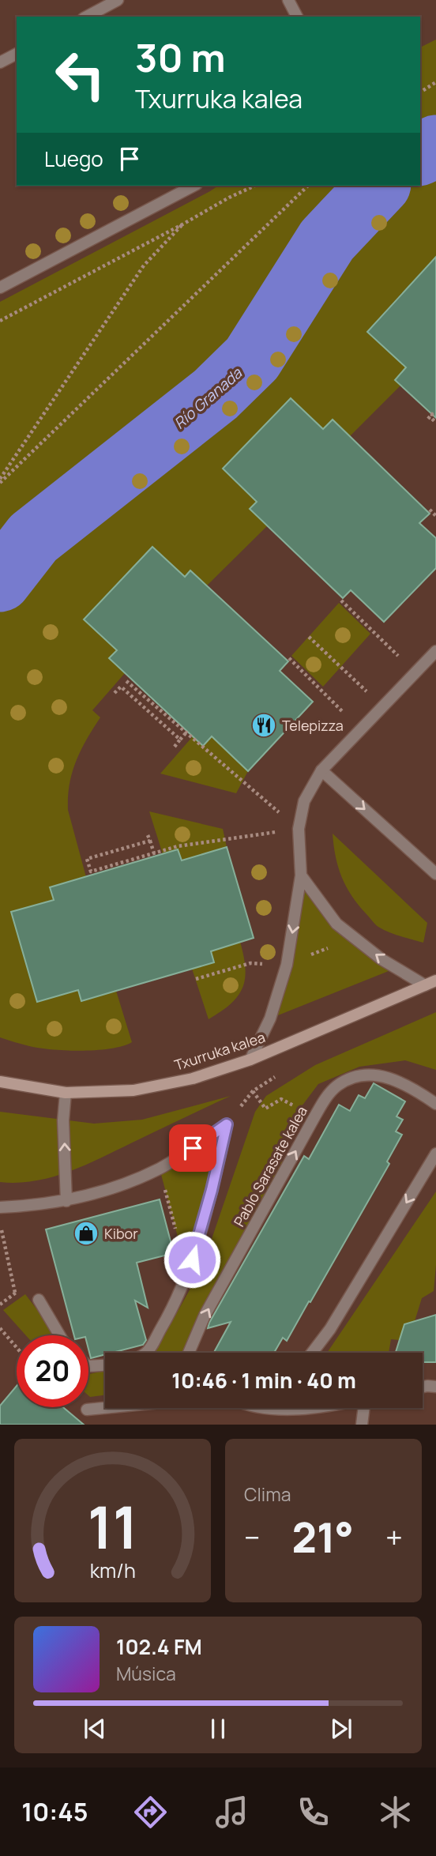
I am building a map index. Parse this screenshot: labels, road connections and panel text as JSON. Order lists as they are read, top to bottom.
{
  "streets": {
    "street": ["Txurruka kalea", "Pablo Sarasate kalea"]
  },
  "one_way": ["Pablo Sarasate kalea"],
  "water": ["Río Granada"],
  "places": {
    "restaurant": ["Telepizza"],
    "shop": ["Kibor"]
  },
  "page": {
    "turn": ["30 m", "Txurruka kalea"],
    "then": "Luego",
    "limit": "20",
    "trip": "10:46 · 1 min · 40 m",
    "tile": "Clima",
    "heat": ["−", "21°", "+"],
    "song": ["102.4 FM", "Música"],
    "tabs": "10:45",
    "gauge": ["11", "km/h"]
  }
}
